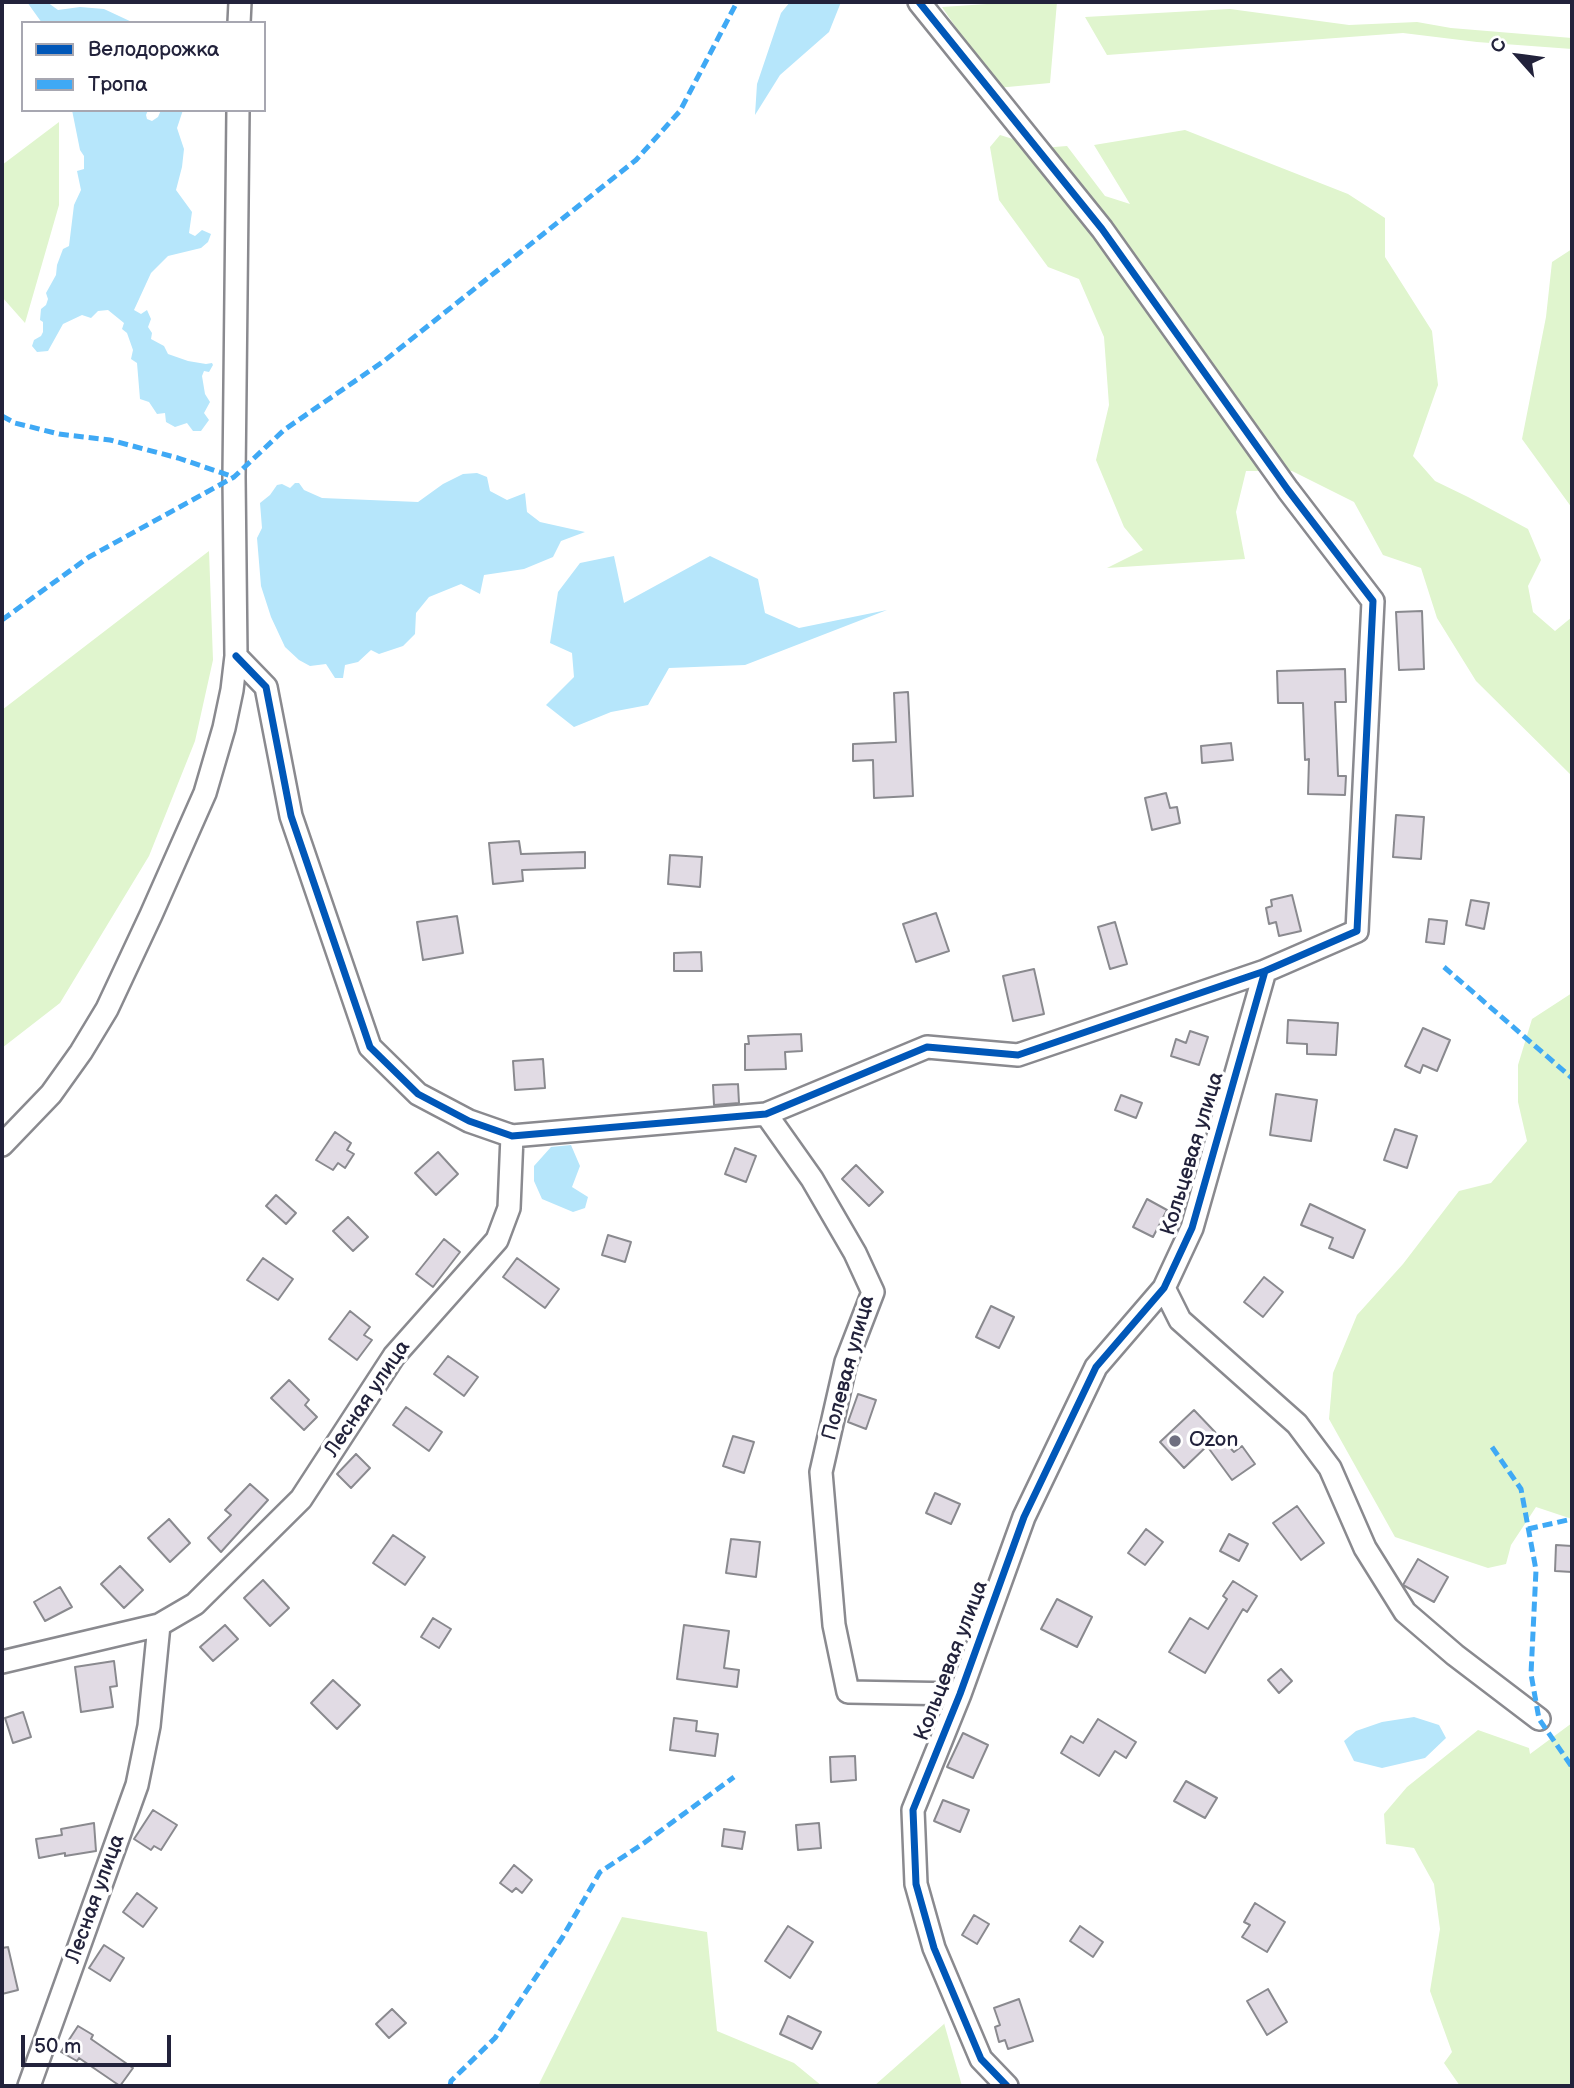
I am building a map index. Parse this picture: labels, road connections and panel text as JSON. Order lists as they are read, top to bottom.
{
  "streets": {
    "street": ["Кольцевая улица", "Полевая улица", "Лесная улица"]
  },
  "crossings": [
    ["Кольцевая улица", "Полевая улица"]
  ],
  "places": ["Ozon"],
  "legend": ["Велодорожка", "Тропа"],
  "scale_bar": "50 m",
  "north": "top left"
}
